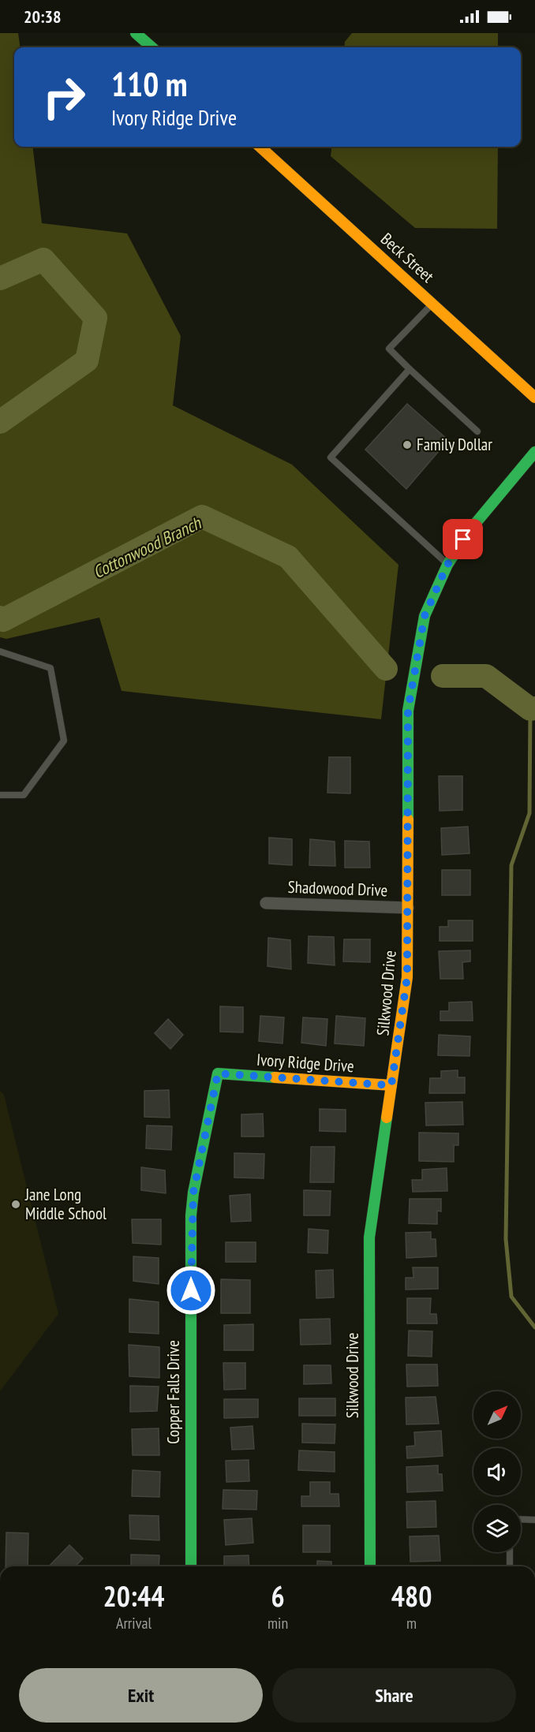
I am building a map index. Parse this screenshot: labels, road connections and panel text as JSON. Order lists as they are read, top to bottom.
{
  "streets": {
    "street": [
      "Beck Street",
      "Shadowood Drive",
      "Silkwood Drive",
      "Ivory Ridge Drive",
      "Copper Falls Drive"
    ]
  },
  "crossings": [
    ["Shadowood Drive", "Silkwood Drive"],
    ["Silkwood Drive", "Ivory Ridge Drive"],
    ["Ivory Ridge Drive", "Copper Falls Drive"]
  ],
  "water": ["Cottonwood Branch"],
  "places": ["Family Dollar", "Jane Long Middle School"],
  "north": "top right",
  "page": {
    "status": "20:38",
    "turn": ["110 m", "Ivory Ridge Drive"],
    "eta": [
      "20:44",
      "Arrival",
      "6",
      "min",
      "480",
      "m"
    ],
    "buttons": ["Exit", "Share"]
  }
}
